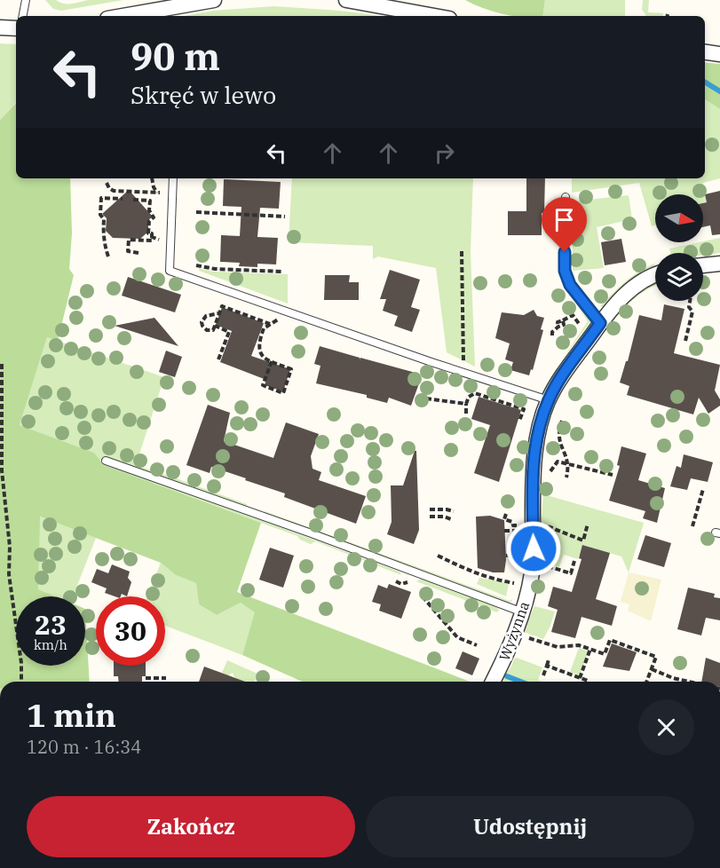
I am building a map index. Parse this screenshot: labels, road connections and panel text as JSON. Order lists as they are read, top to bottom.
{
  "streets": {
    "street": ["Wyżynna"]
  },
  "north": "right",
  "page": {
    "turn": ["90 m", "Skręć w lewo"],
    "speed": "23 km/h",
    "limit": "30",
    "heading": ["1 min", "120 m · 16:34"],
    "buttons": ["Zakończ", "Udostępnij"]
  }
}
